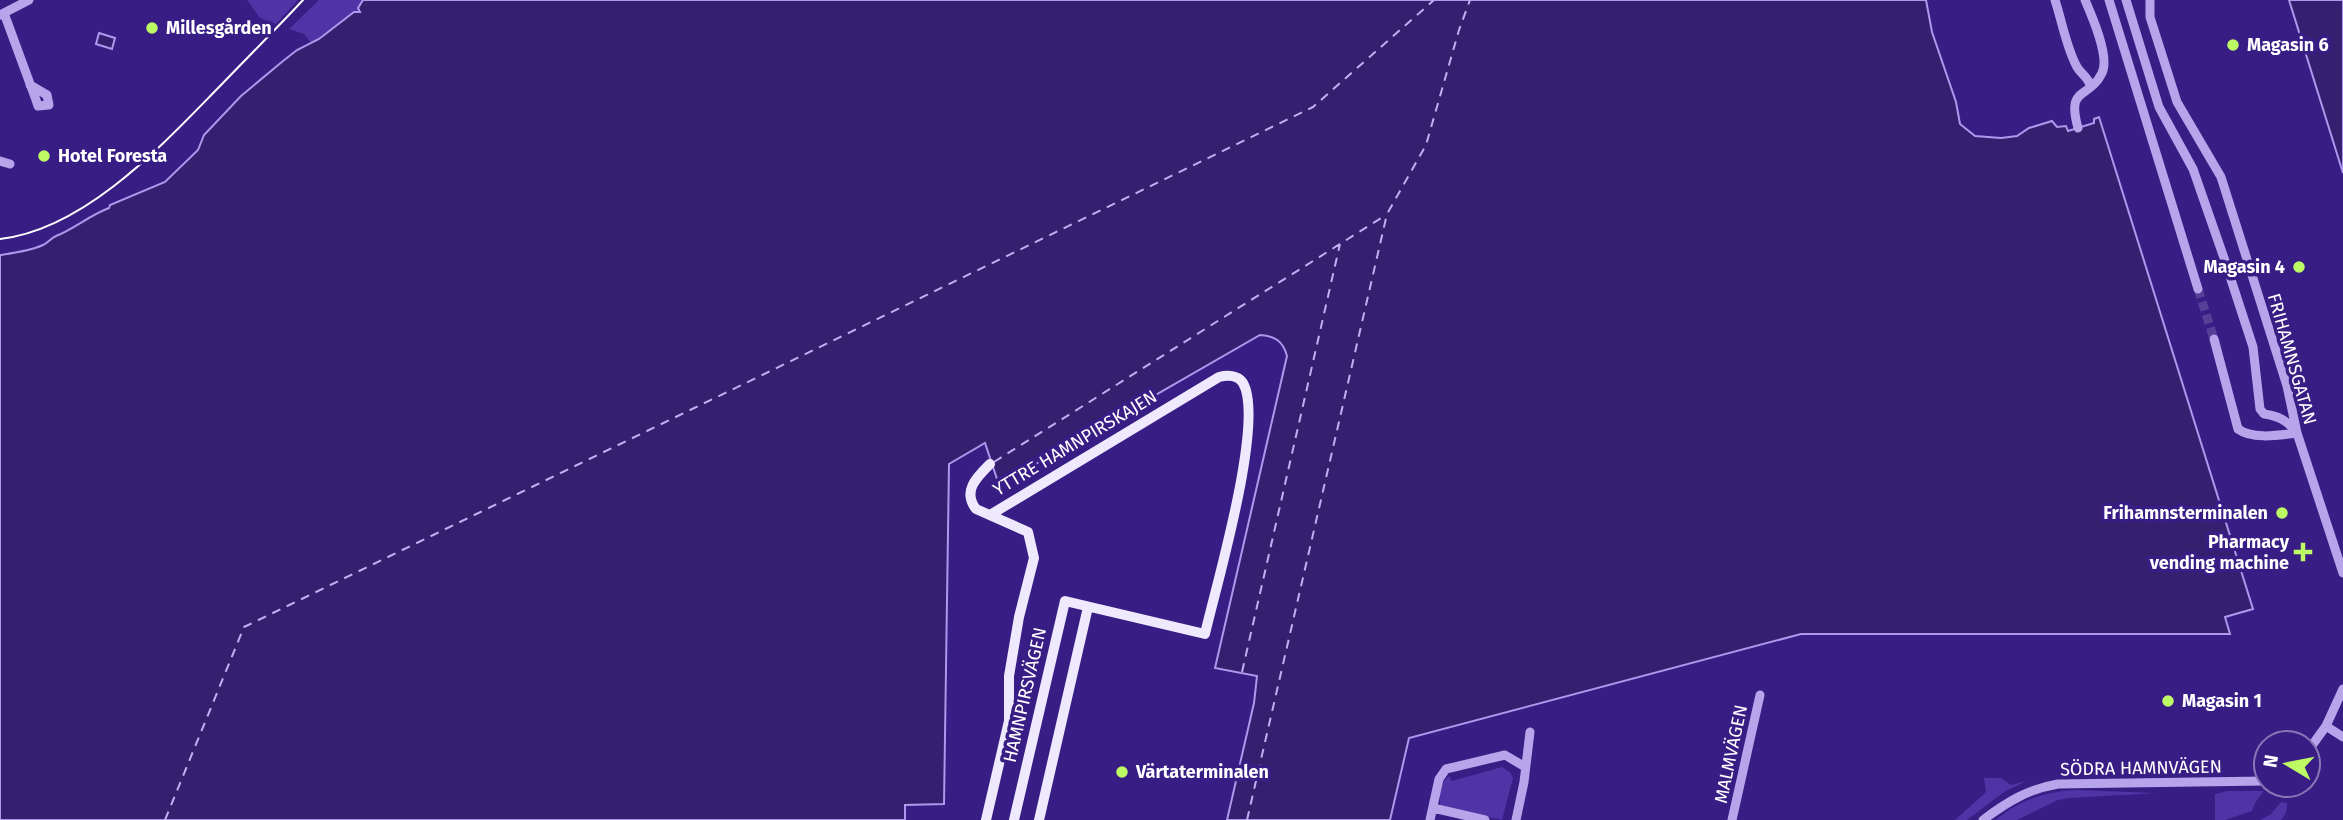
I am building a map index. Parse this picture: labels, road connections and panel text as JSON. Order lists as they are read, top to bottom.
{
  "streets": {
    "main road": ["YTTRE HAMNPIRSKAJEN", "HAMNPIRSVÄGEN"],
    "street": ["FRIHAMNSGATAN", "MALMVÄGEN", "SÖDRA HAMNVÄGEN"]
  },
  "crossings": [
    ["YTTRE HAMNPIRSKAJEN", "HAMNPIRSVÄGEN"]
  ],
  "places": {
    "other": [
      "Millesgården",
      "Magasin 6",
      "Hotel Foresta",
      "Magasin 4",
      "Frihamnsterminalen",
      "Magasin 1",
      "Värtaterminalen"
    ],
    "health": ["Pharmacy vending machine"]
  },
  "north": "left"
}
